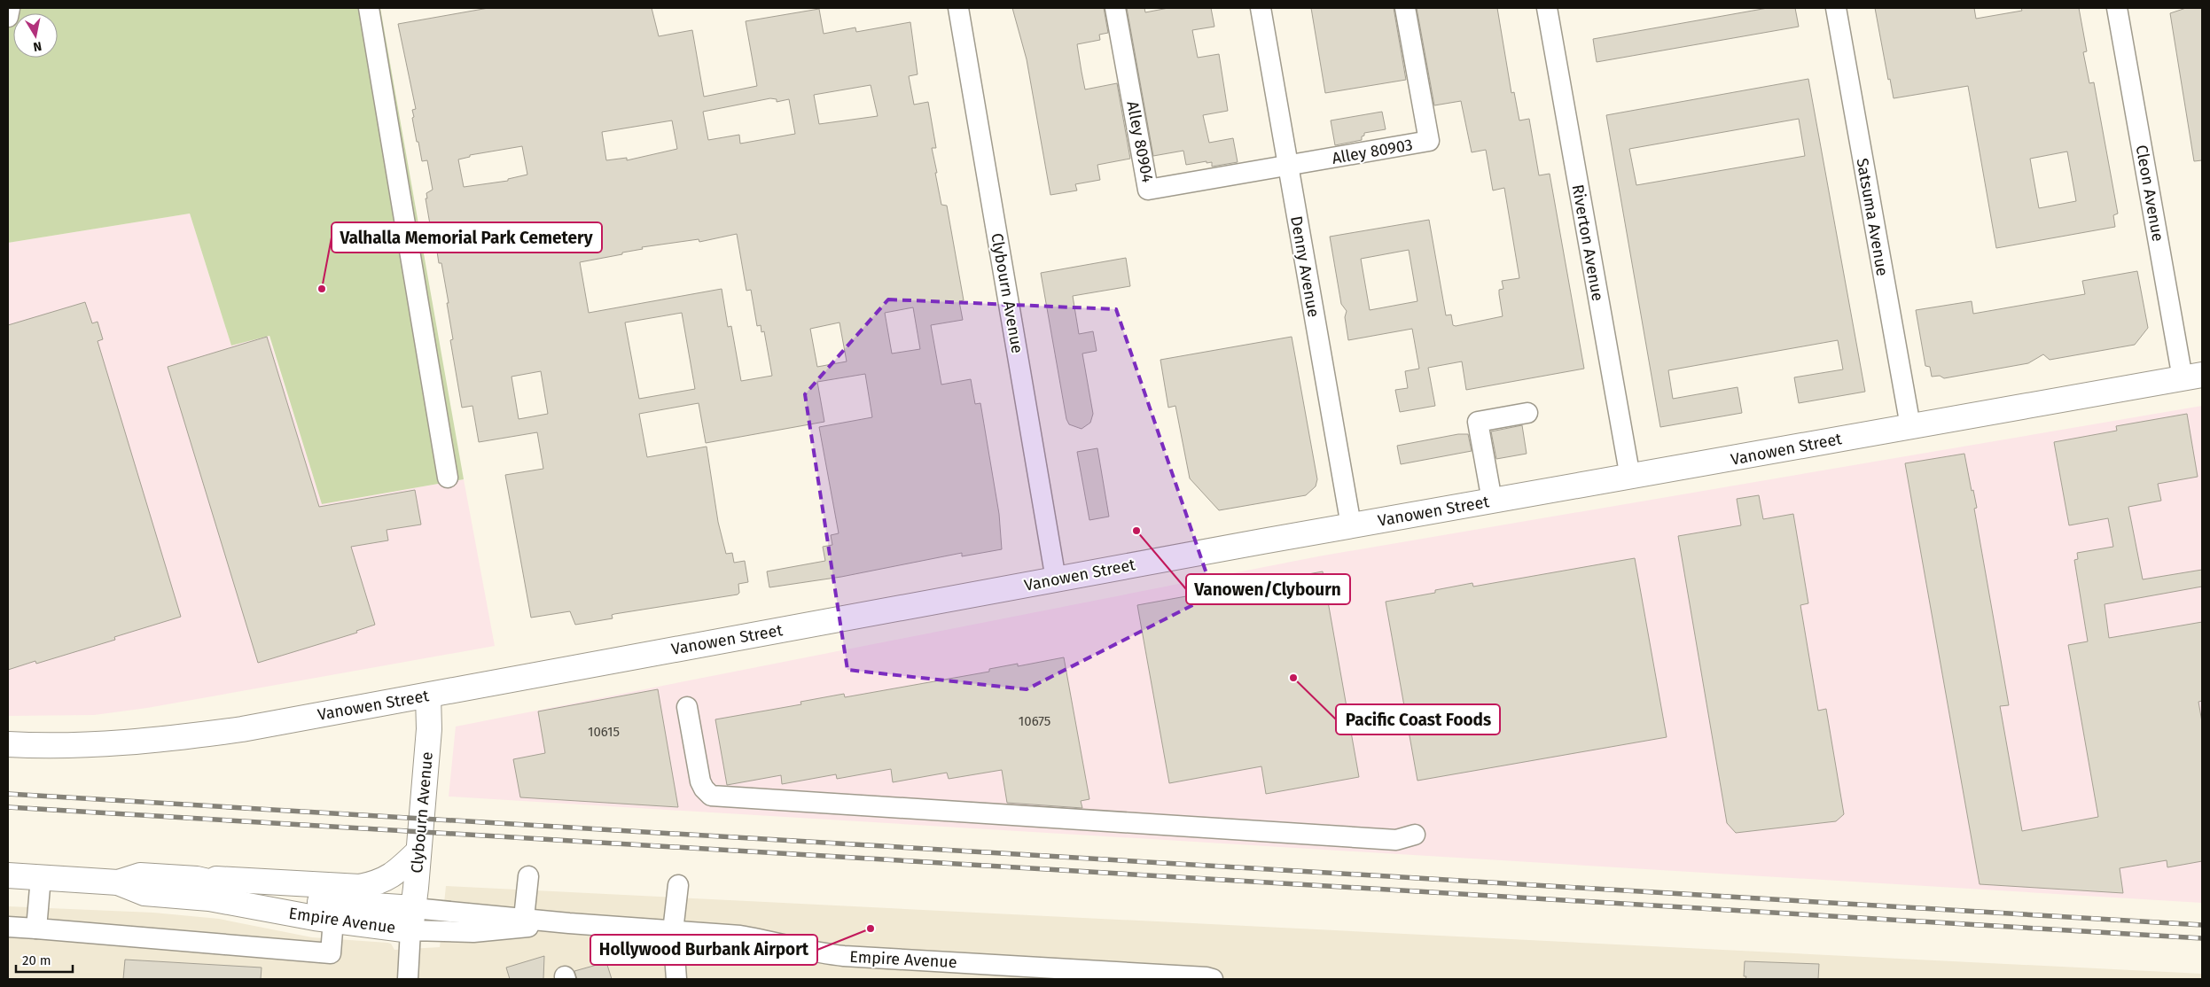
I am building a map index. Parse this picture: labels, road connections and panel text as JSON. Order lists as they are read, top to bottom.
{
  "streets": {
    "main road": ["Clybourn Avenue", "Vanowen Street", "Empire Avenue"],
    "street": [
      "Alley 80904",
      "Alley 80903",
      "Cleon Avenue",
      "Satsuma Avenue",
      "Riverton Avenue",
      "Denny Avenue"
    ]
  },
  "crossings": [
    ["Alley 80904", "Alley 80903"],
    ["Alley 80904", "Denny Avenue"],
    ["Alley 80903", "Denny Avenue"],
    ["Cleon Avenue", "Vanowen Street"],
    ["Satsuma Avenue", "Vanowen Street"],
    ["Riverton Avenue", "Vanowen Street"],
    ["Denny Avenue", "Vanowen Street"],
    ["Clybourn Avenue", "Vanowen Street"],
    ["Clybourn Avenue", "Empire Avenue"]
  ],
  "places": [
    "Valhalla Memorial Park Cemetery",
    "Vanowen/Clybourn",
    "Pacific Coast Foods",
    "Hollywood Burbank Airport"
  ],
  "house_numbers": ["10675", "10615"],
  "scale_bar": "20 m",
  "north": "bottom"
}
